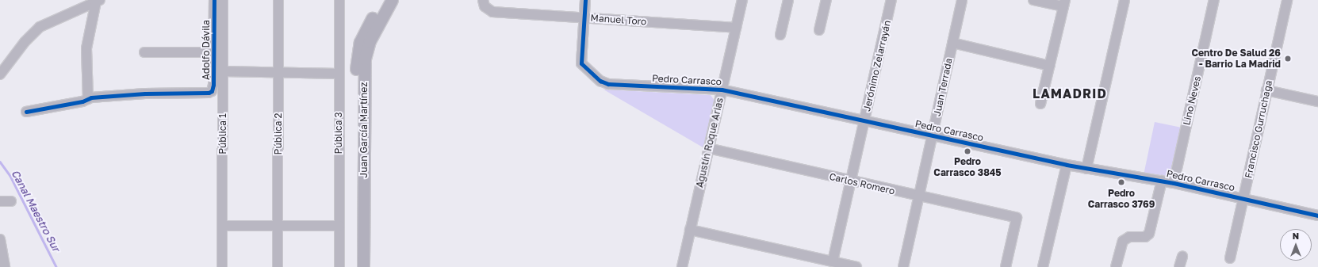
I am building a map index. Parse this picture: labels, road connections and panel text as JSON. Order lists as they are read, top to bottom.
{
  "streets": {
    "main road": ["Juan García Martínez"],
    "street": [
      "Manuel Toro",
      "Adolfo Dávila",
      "Jerónimo Zelarrayán",
      "Pedro Carrasco",
      "Juan Terrada",
      "Lino Neves",
      "Francisco Gurruchaga",
      "Pública 3",
      "Pública 1",
      "Pública 2",
      "Agustín Roque Arias",
      "Carlos Romero"
    ]
  },
  "crossings": [
    ["Manuel Toro", "Pedro Carrasco"],
    ["Manuel Toro", "Agustín Roque Arias"],
    ["Jerónimo Zelarrayán", "Pedro Carrasco"],
    ["Jerónimo Zelarrayán", "Carlos Romero"],
    ["Pedro Carrasco", "Juan Terrada"],
    ["Pedro Carrasco", "Lino Neves"],
    ["Pedro Carrasco", "Francisco Gurruchaga"],
    ["Pedro Carrasco", "Agustín Roque Arias"],
    ["Juan Terrada", "Carlos Romero"],
    ["Agustín Roque Arias", "Carlos Romero"]
  ],
  "districts": ["LAMADRID"],
  "water": ["Canal Maestro Sur"],
  "places": ["Centro De Salud 26 - Barrio La Madrid", "Pedro Carrasco 3845", "Pedro Carrasco 3769"],
  "north": "top"
}
